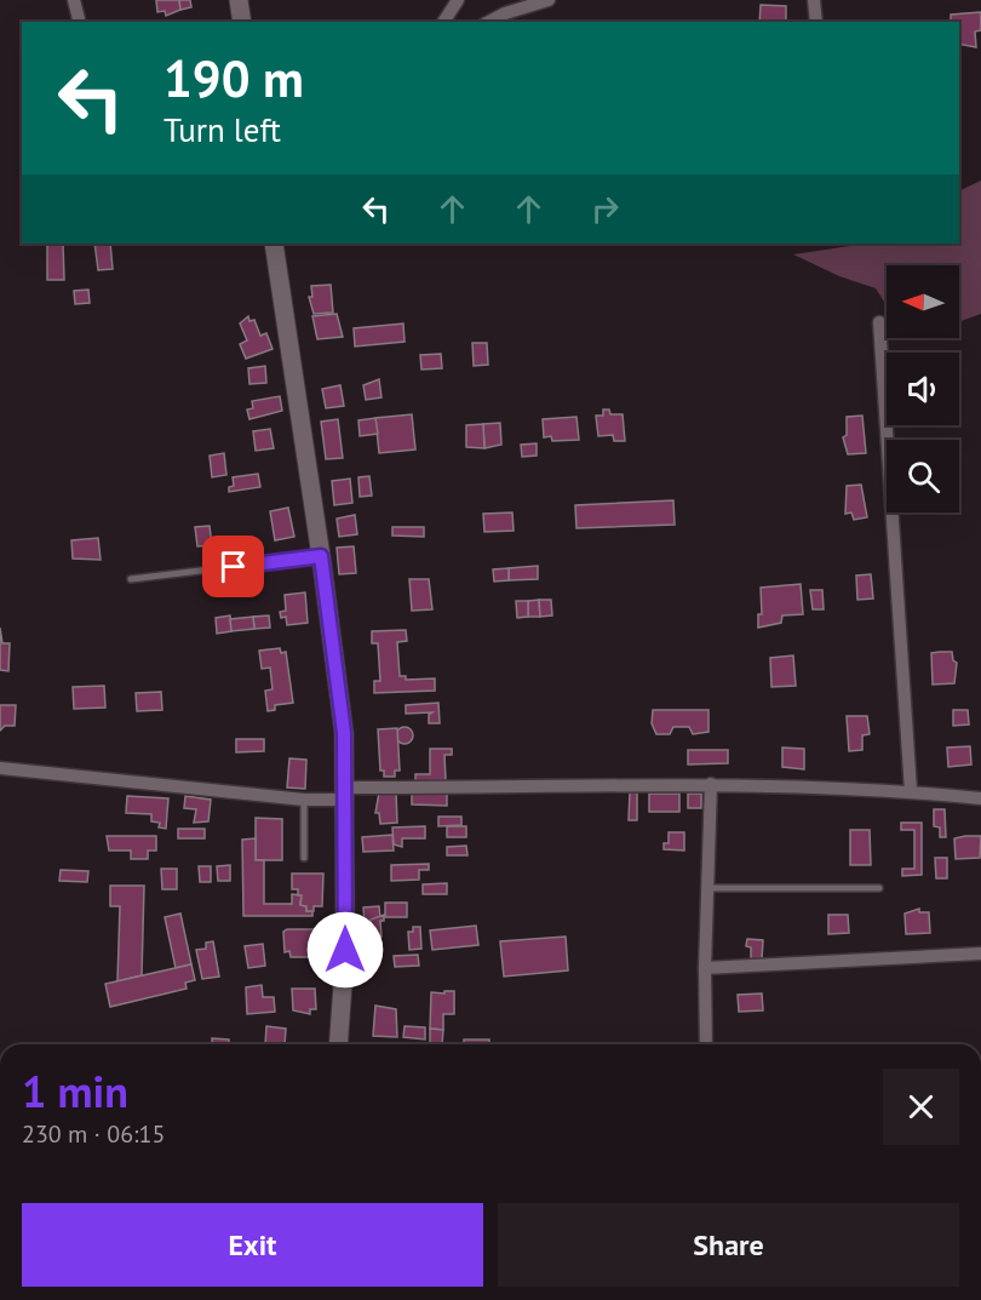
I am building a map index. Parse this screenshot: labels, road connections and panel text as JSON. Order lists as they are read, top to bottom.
{
  "north": "left",
  "page": {
    "turn": ["190 m", "Turn left"],
    "heading": ["1 min", "230 m · 06:15"],
    "buttons": ["Exit", "Share"]
  }
}
